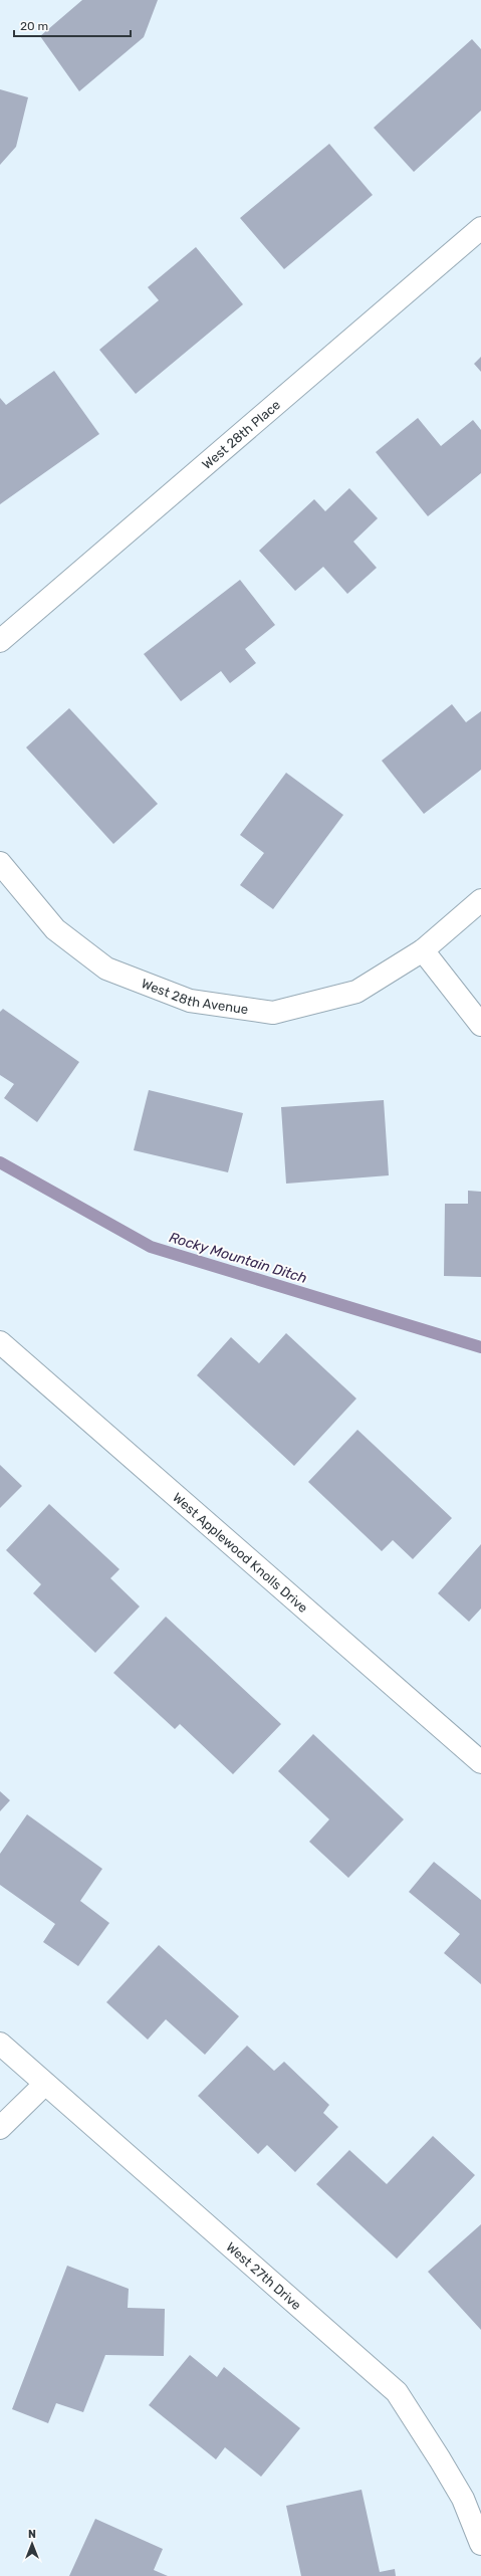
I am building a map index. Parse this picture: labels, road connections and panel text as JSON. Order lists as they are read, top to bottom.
{
  "streets": {
    "street": [
      "West 28th Place",
      "West 28th Avenue",
      "West Applewood Knolls Drive",
      "West 27th Drive"
    ]
  },
  "water": ["Rocky Mountain Ditch"],
  "scale_bar": "20 m",
  "north": "top"
}
